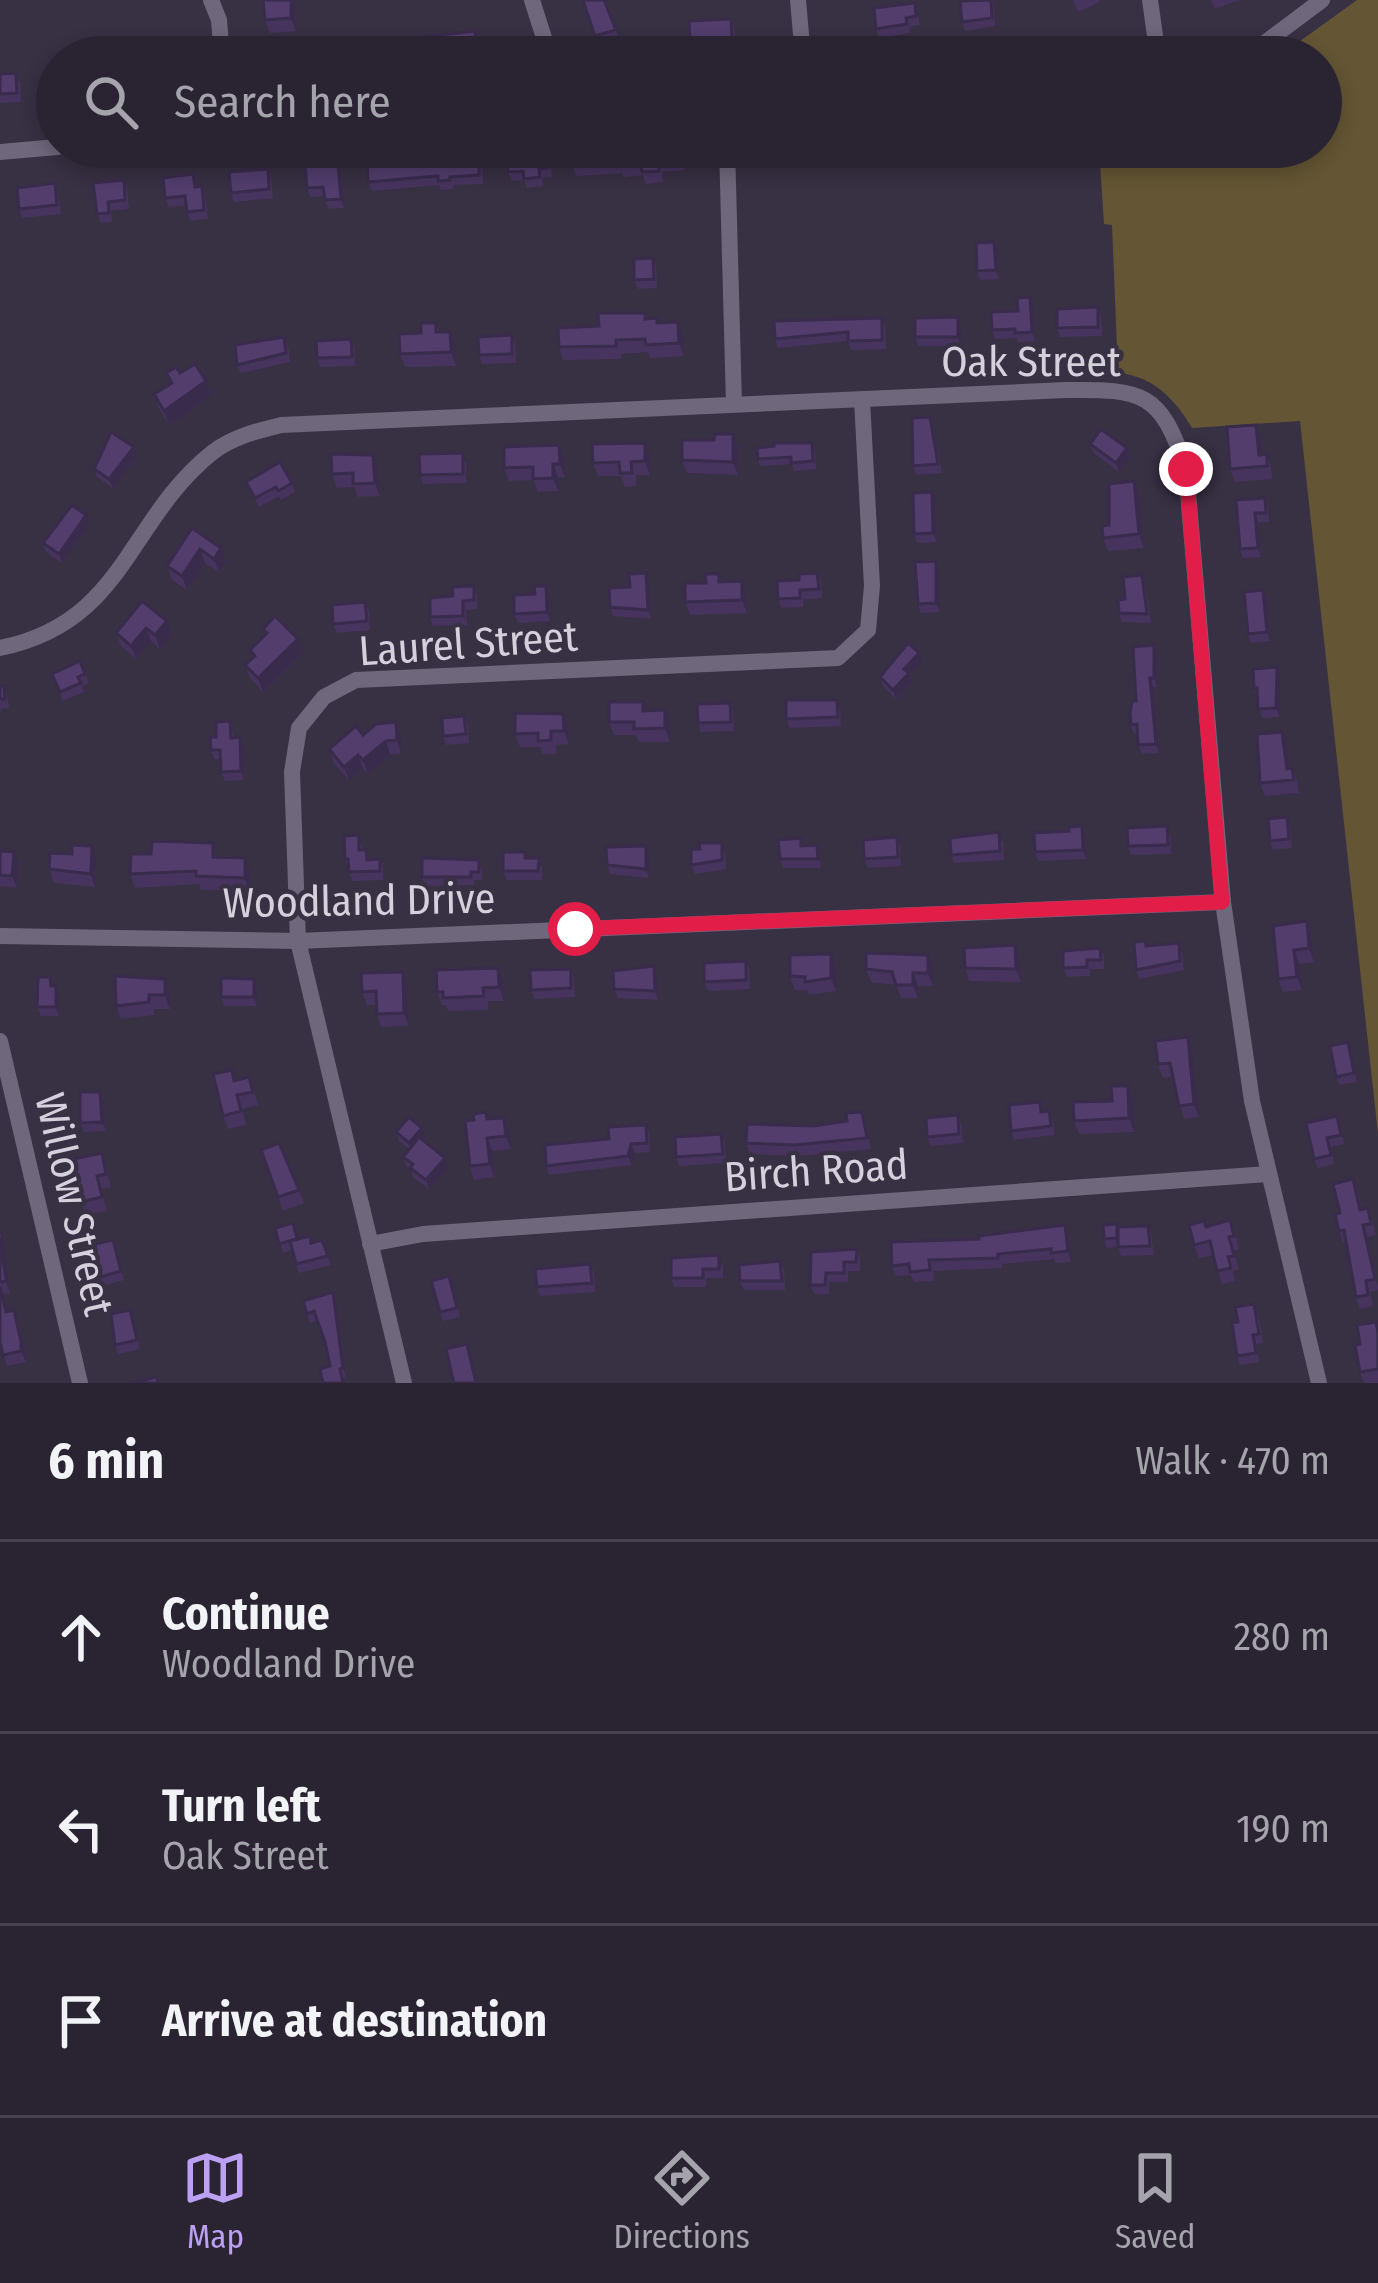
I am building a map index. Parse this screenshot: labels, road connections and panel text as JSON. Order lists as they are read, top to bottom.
{
  "streets": {
    "street": [
      "Oak Street",
      "Laurel Street",
      "Woodland Drive",
      "Birch Road",
      "Willow Street"
    ]
  },
  "crossings": [
    ["Oak Street", "Laurel Street"],
    ["Oak Street", "Woodland Drive"],
    ["Oak Street", "Birch Road"],
    ["Laurel Street", "Woodland Drive"],
    ["Laurel Street", "Birch Road"]
  ],
  "page": {
    "search": "Search here",
    "heading": ["6 min", "Walk · 470 m"],
    "list": [
      ["Continue", "Woodland Drive", "280 m"],
      ["Turn left", "Oak Street", "190 m"],
      "Arrive at destination"
    ],
    "nav": ["Map", "Directions", "Saved"]
  }
}
